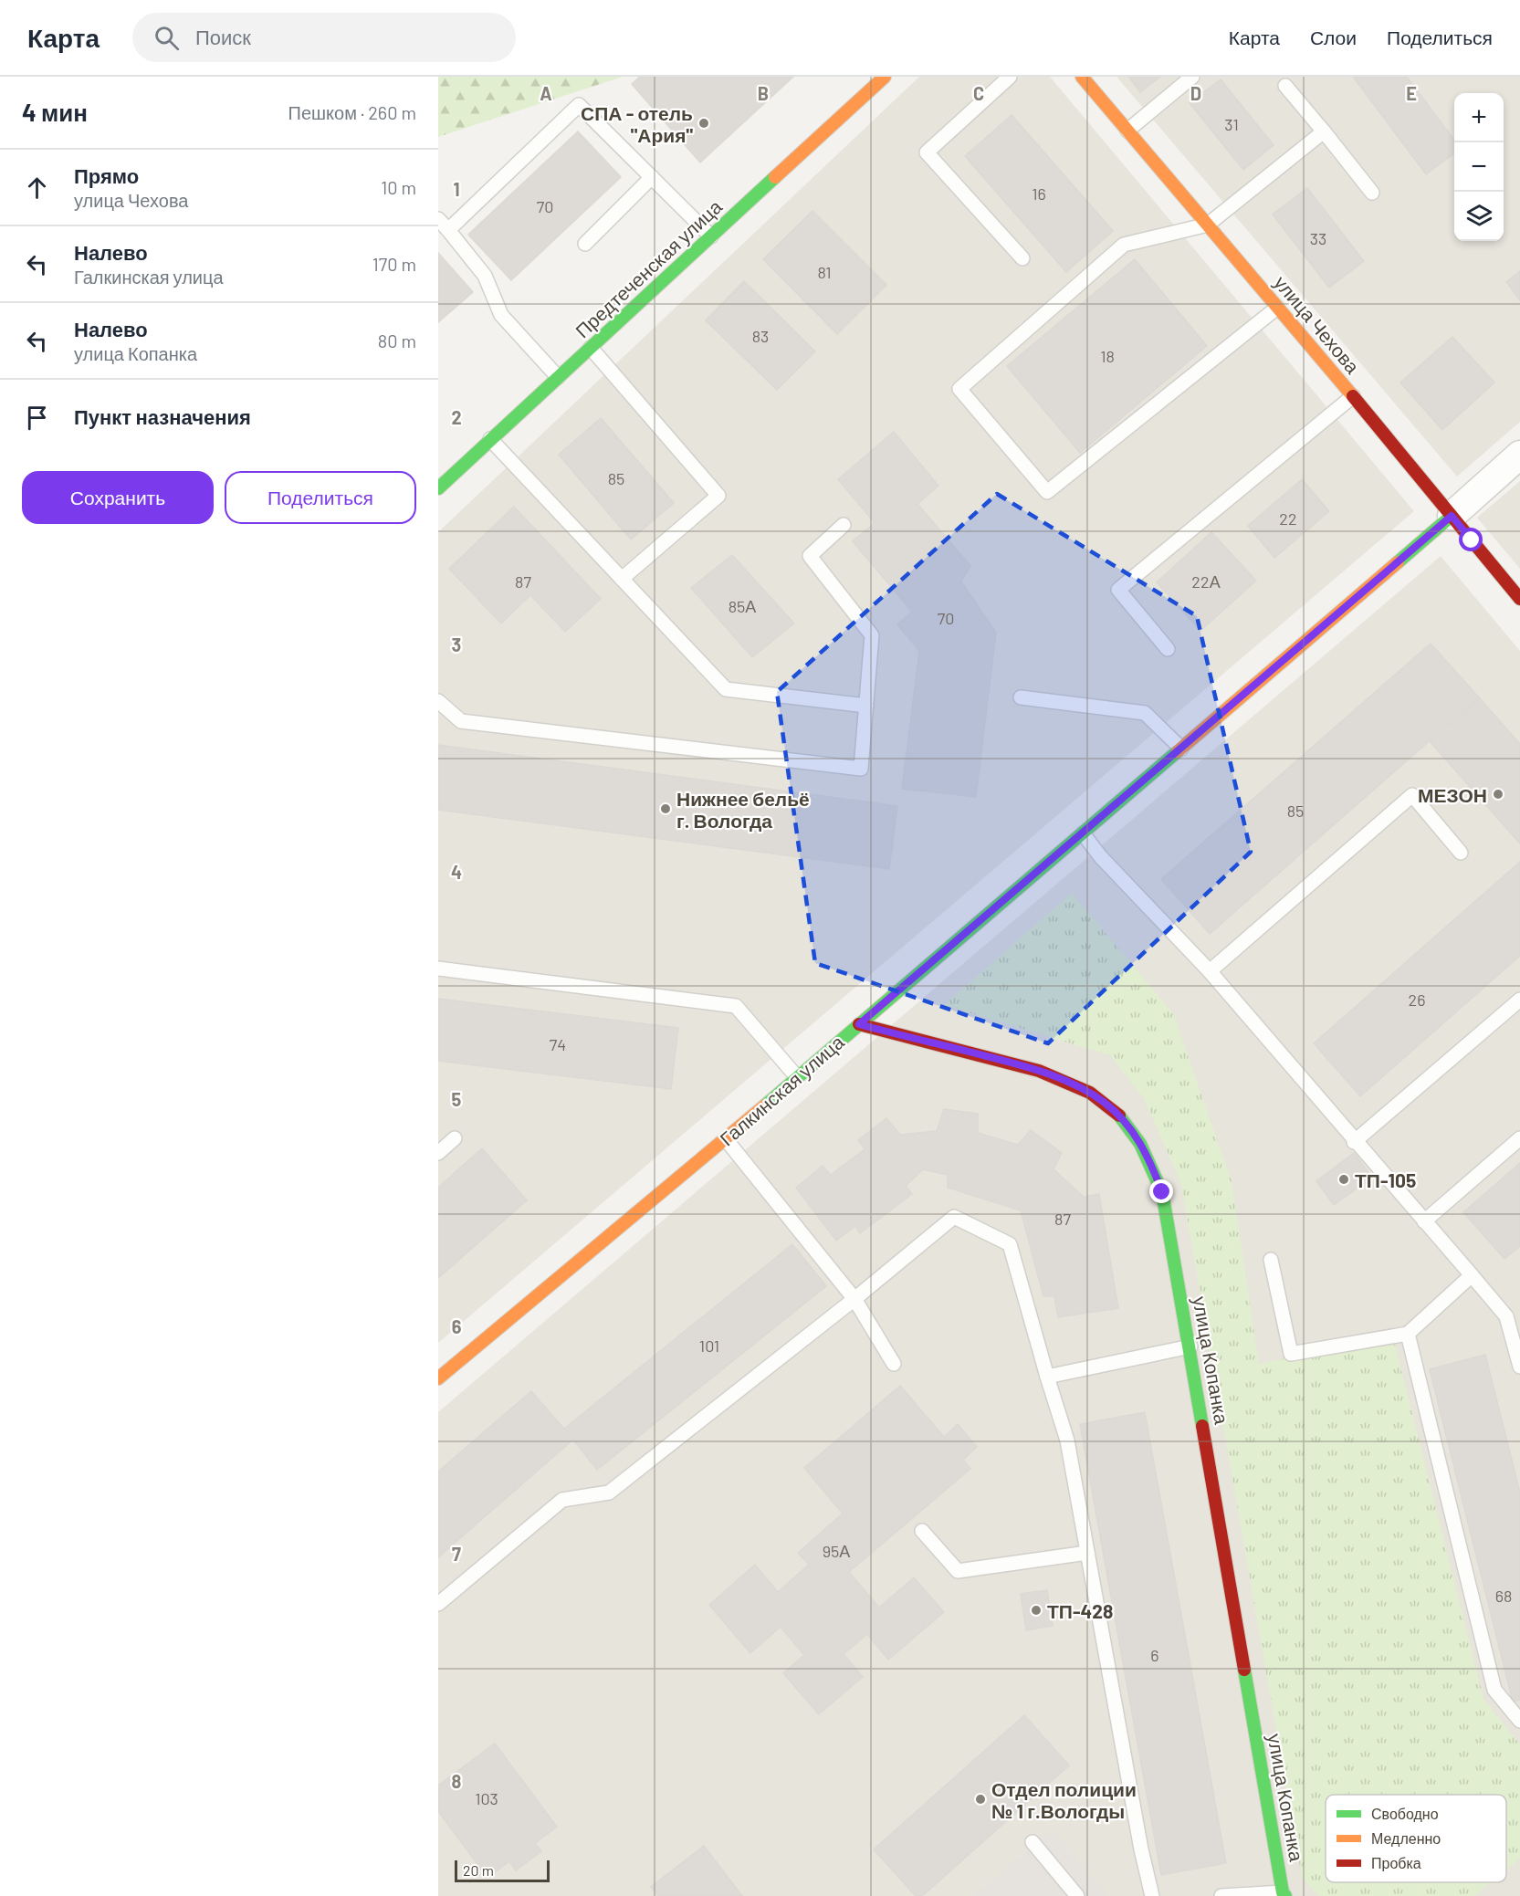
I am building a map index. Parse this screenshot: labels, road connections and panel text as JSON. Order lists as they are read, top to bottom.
{
  "streets": {
    "street": [
      "Предтеченская улица",
      "улица Чехова",
      "Галкинская улица",
      "улица Копанка"
    ]
  },
  "crossings": [
    ["улица Чехова", "Галкинская улица"],
    ["Галкинская улица", "улица Копанка"]
  ],
  "places": [
    "СПА - отель \"Ария\"",
    "МЕЗОН",
    "Нижнее бельё г. Вологда",
    "ТП-105",
    "ТП-428",
    "Отдел полиции № 1 г.Вологды"
  ],
  "house_numbers": [
    "31",
    "16",
    "70",
    "33",
    "81",
    "83",
    "18",
    "85",
    "22",
    "87",
    "22А",
    "85А",
    "70",
    "85",
    "26",
    "74",
    "87",
    "101",
    "95А",
    "68",
    "6",
    "103"
  ],
  "legend": ["Свободно", "Медленно", "Пробка"],
  "scale_bar": "20 m",
  "page": {
    "header": "Карта",
    "search": "Поиск",
    "nav": ["Карта", "Слои", "Поделиться"],
    "heading": ["4 мин", "Пешком · 260 m"],
    "map_buttons": ["+", "−"],
    "list": [
      ["Прямо", "улица Чехова", "10 m"],
      ["Налево", "Галкинская улица", "170 m"],
      ["Налево", "улица Копанка", "80 m"],
      "Пункт назначения"
    ],
    "buttons": ["Сохранить", "Поделиться"],
    "scale": "20 m"
  },
  "grid": {
    "columns": [
      "A",
      "B",
      "C",
      "D",
      "E"
    ],
    "rows": [
      "1",
      "2",
      "3",
      "4",
      "5",
      "6",
      "7",
      "8"
    ]
  }
}
